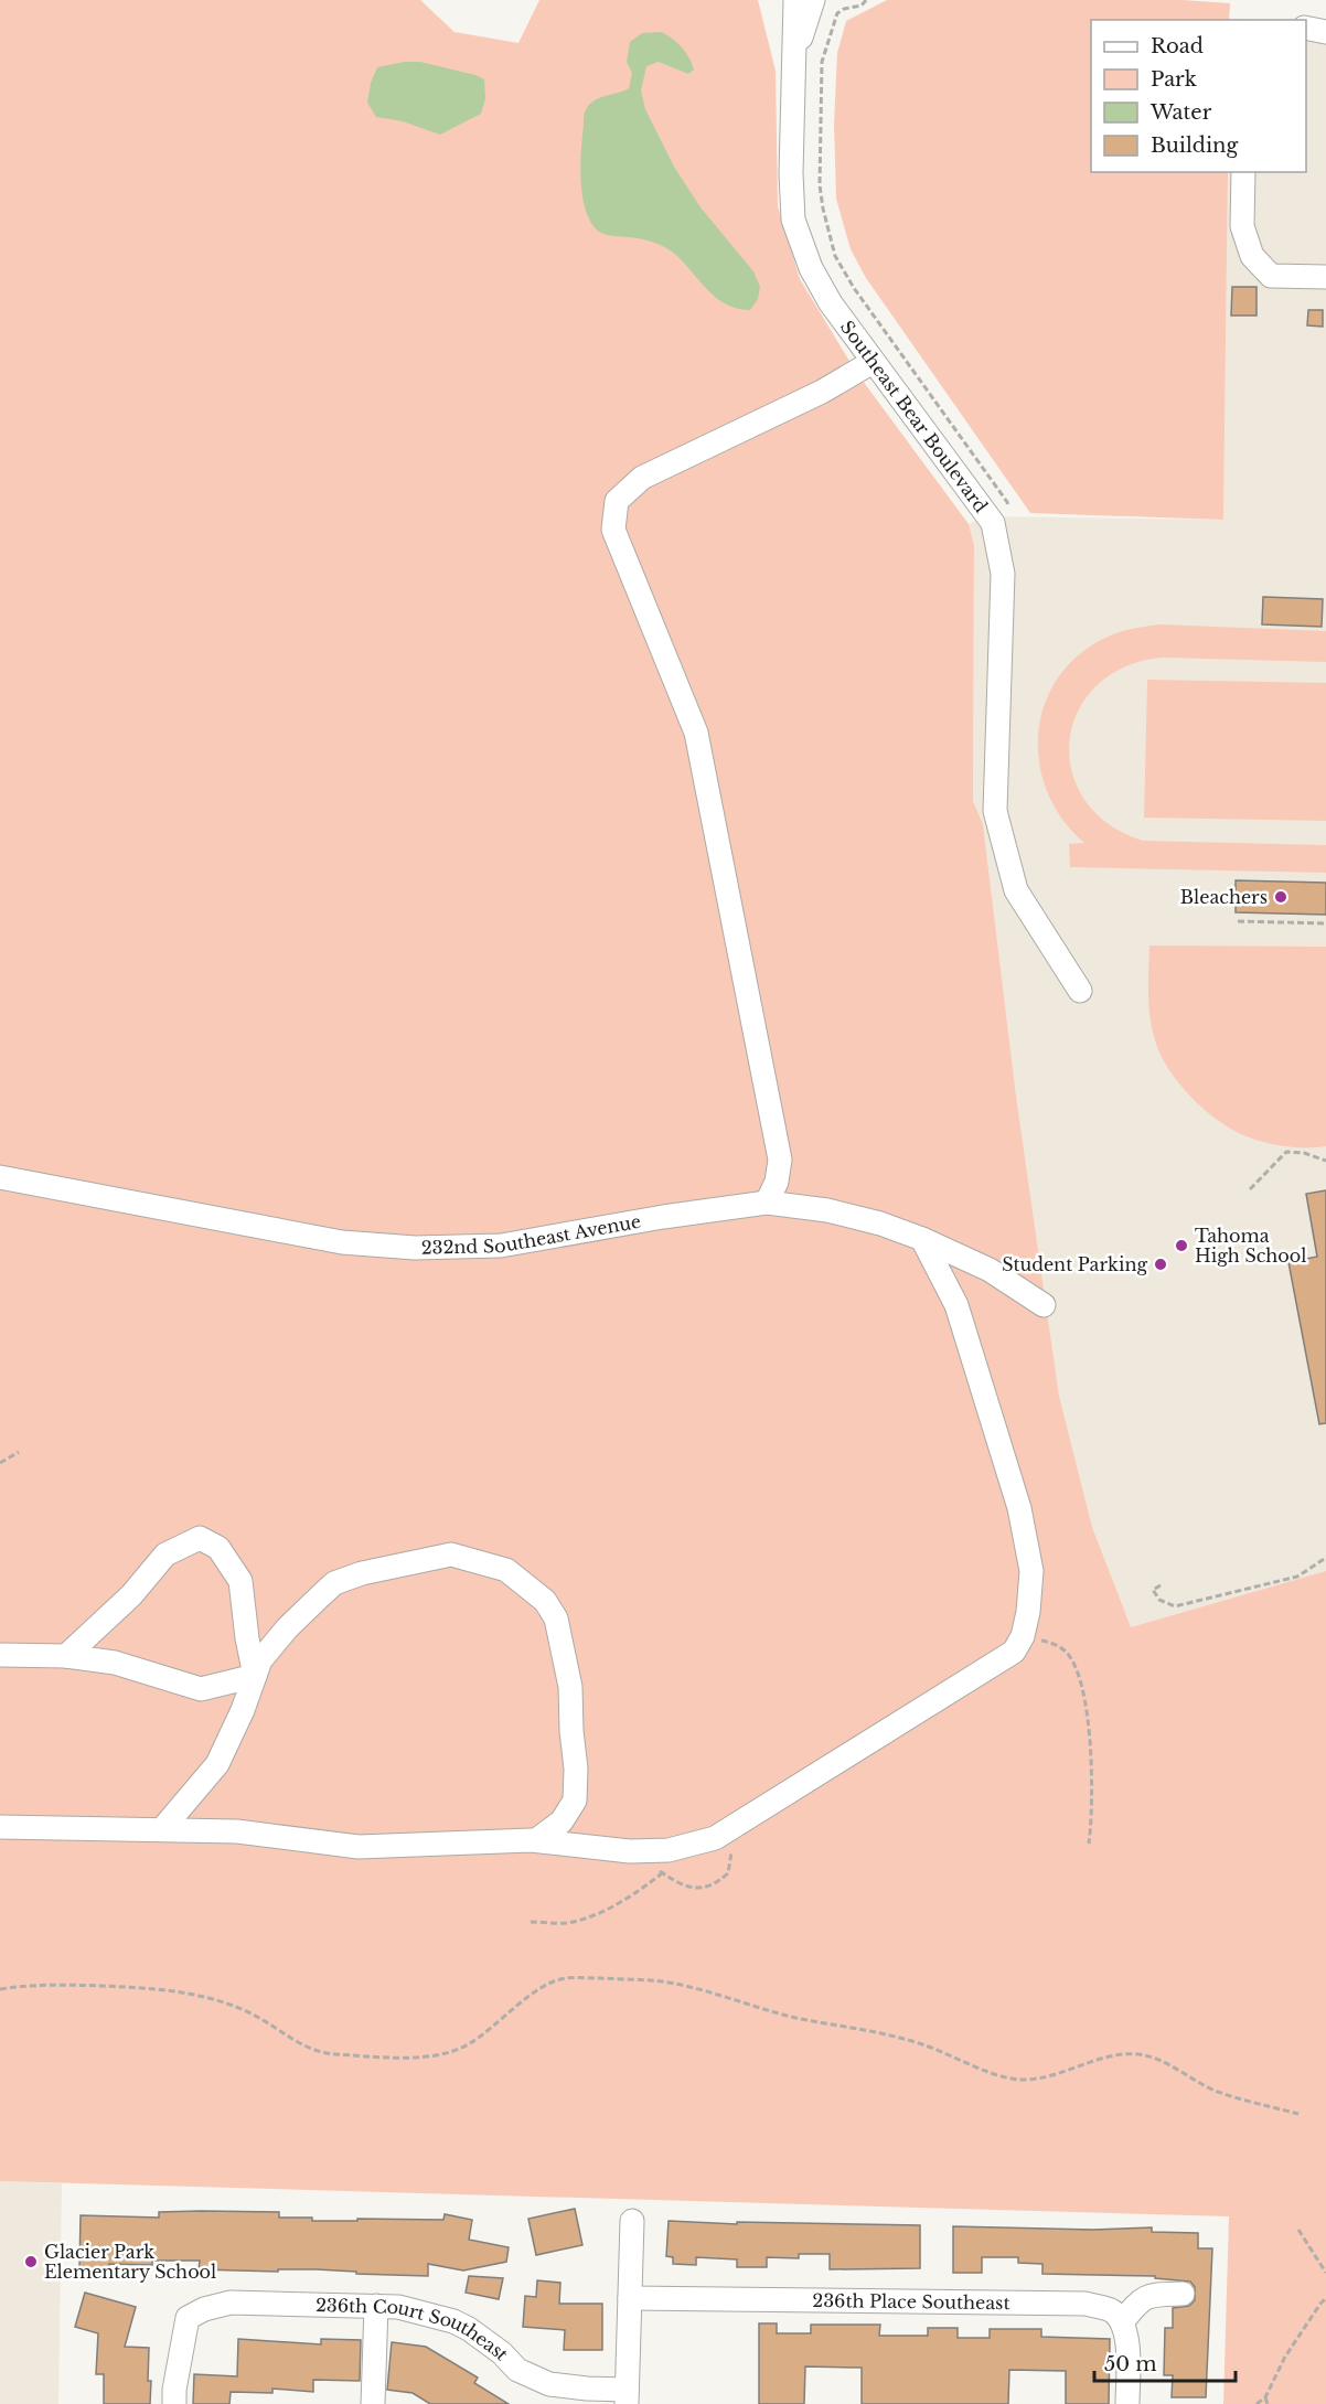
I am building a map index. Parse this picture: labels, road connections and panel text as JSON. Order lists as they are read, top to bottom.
{
  "streets": {
    "street": [
      "Southeast Bear Boulevard",
      "232nd Southeast Avenue",
      "236th Place Southeast",
      "236th Court Southeast"
    ]
  },
  "places": [
    "Bleachers",
    "Tahoma High School",
    "Student Parking",
    "Glacier Park Elementary School"
  ],
  "legend": [
    "Road",
    "Park",
    "Water",
    "Building"
  ],
  "scale_bar": "50 m"
}
